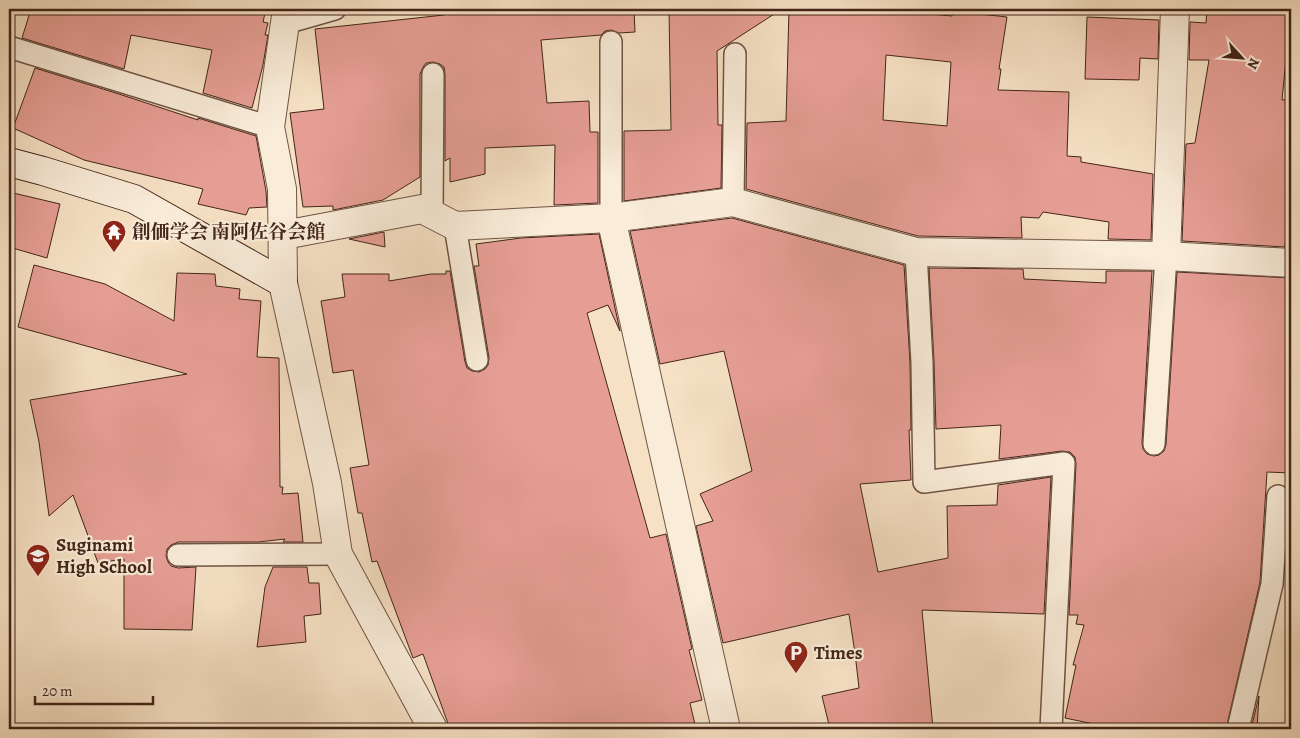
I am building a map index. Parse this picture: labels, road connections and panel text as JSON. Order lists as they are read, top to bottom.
{
  "places": {
    "temple": ["創価学会 南阿佐谷会館"],
    "school or university": ["Suginami High School"],
    "parking": ["Times"]
  },
  "scale_bar": "20 m",
  "north": "bottom right"
}
